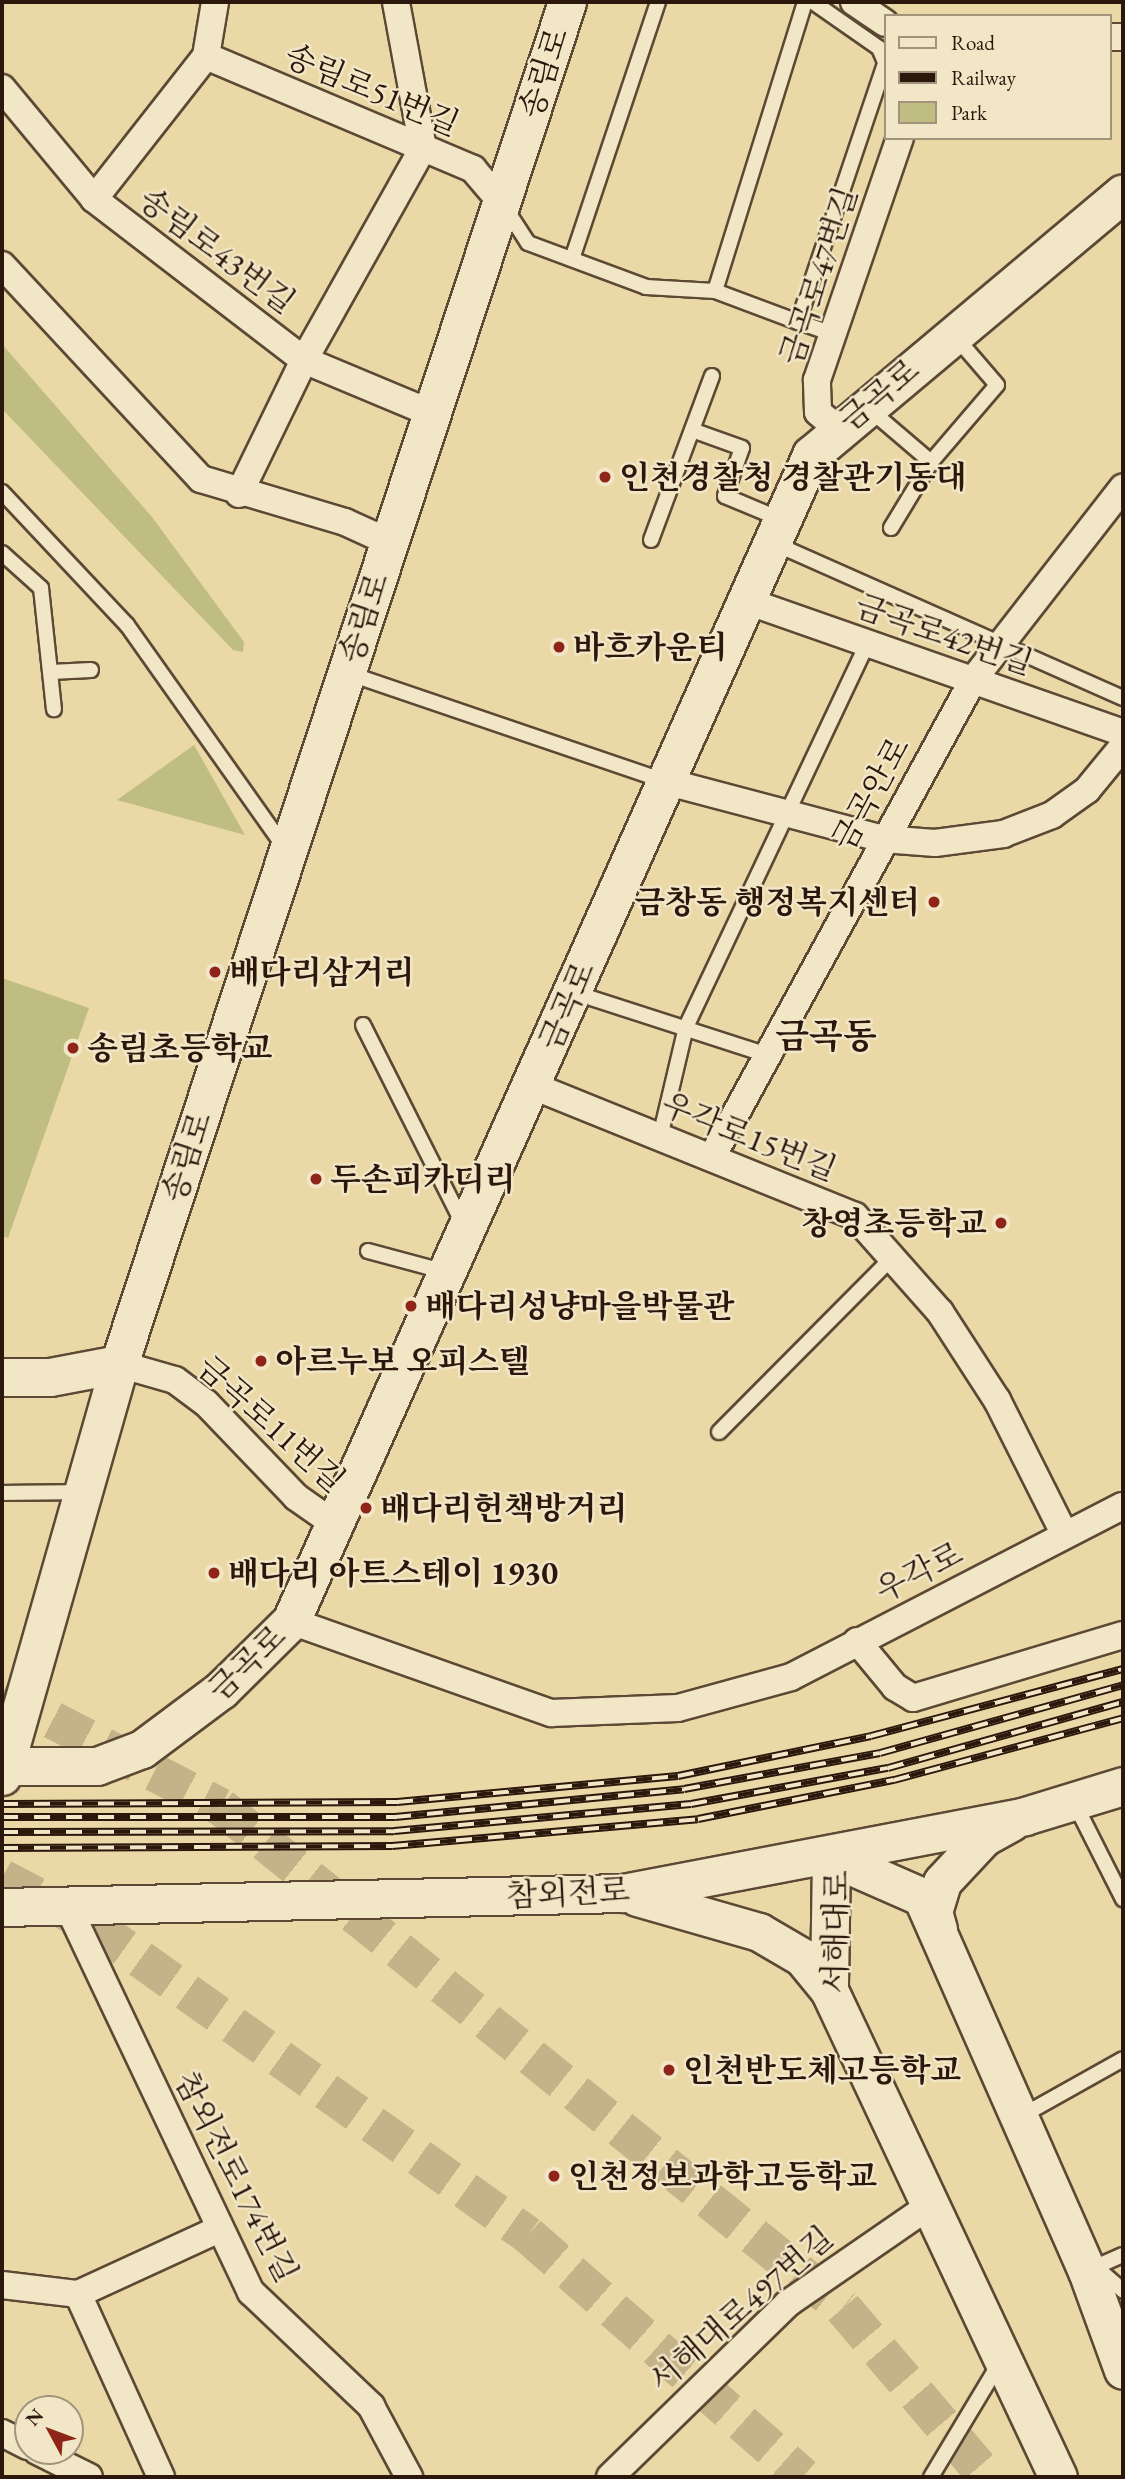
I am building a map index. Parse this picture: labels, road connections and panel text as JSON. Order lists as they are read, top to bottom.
{
  "streets": {
    "main road": [
      "송림로",
      "금곡로",
      "참외전로",
      "서해대로"
    ],
    "street": [
      "송림로51번길",
      "송림로43번길",
      "금곡로47번길",
      "금곡로42번길",
      "금곡안로",
      "우각로15번길",
      "금곡로11번길",
      "우각로",
      "참외전로174번길",
      "서해대로497번길"
    ]
  },
  "crossings": [
    ["송림로", "송림로51번길"],
    ["송림로", "송림로43번길"],
    ["송림로", "금곡로"],
    ["송림로", "금곡로11번길"],
    ["금곡로47번길", "금곡로"],
    ["금곡로", "금곡로42번길"],
    ["금곡로", "우각로15번길"],
    ["금곡로", "금곡로11번길"],
    ["금곡로", "우각로"],
    ["금곡로42번길", "금곡안로"],
    ["금곡안로", "우각로15번길"],
    ["우각로15번길", "우각로"],
    ["참외전로", "서해대로"],
    ["참외전로", "참외전로174번길"],
    ["서해대로", "서해대로497번길"]
  ],
  "districts": ["금곡동"],
  "places": [
    "인천경찰청 경찰관기동대",
    "바흐카운티",
    "금창동 행정복지센터",
    "배다리삼거리",
    "송림초등학교",
    "두손피카디리",
    "창영초등학교",
    "배다리성냥마을박물관",
    "아르누보 오피스텔",
    "배다리헌책방거리",
    "배다리 아트스테이 1930",
    "인천반도체고등학교",
    "인천정보과학고등학교"
  ],
  "legend": ["Road", "Railway", "Park"],
  "north": "top left"
}
